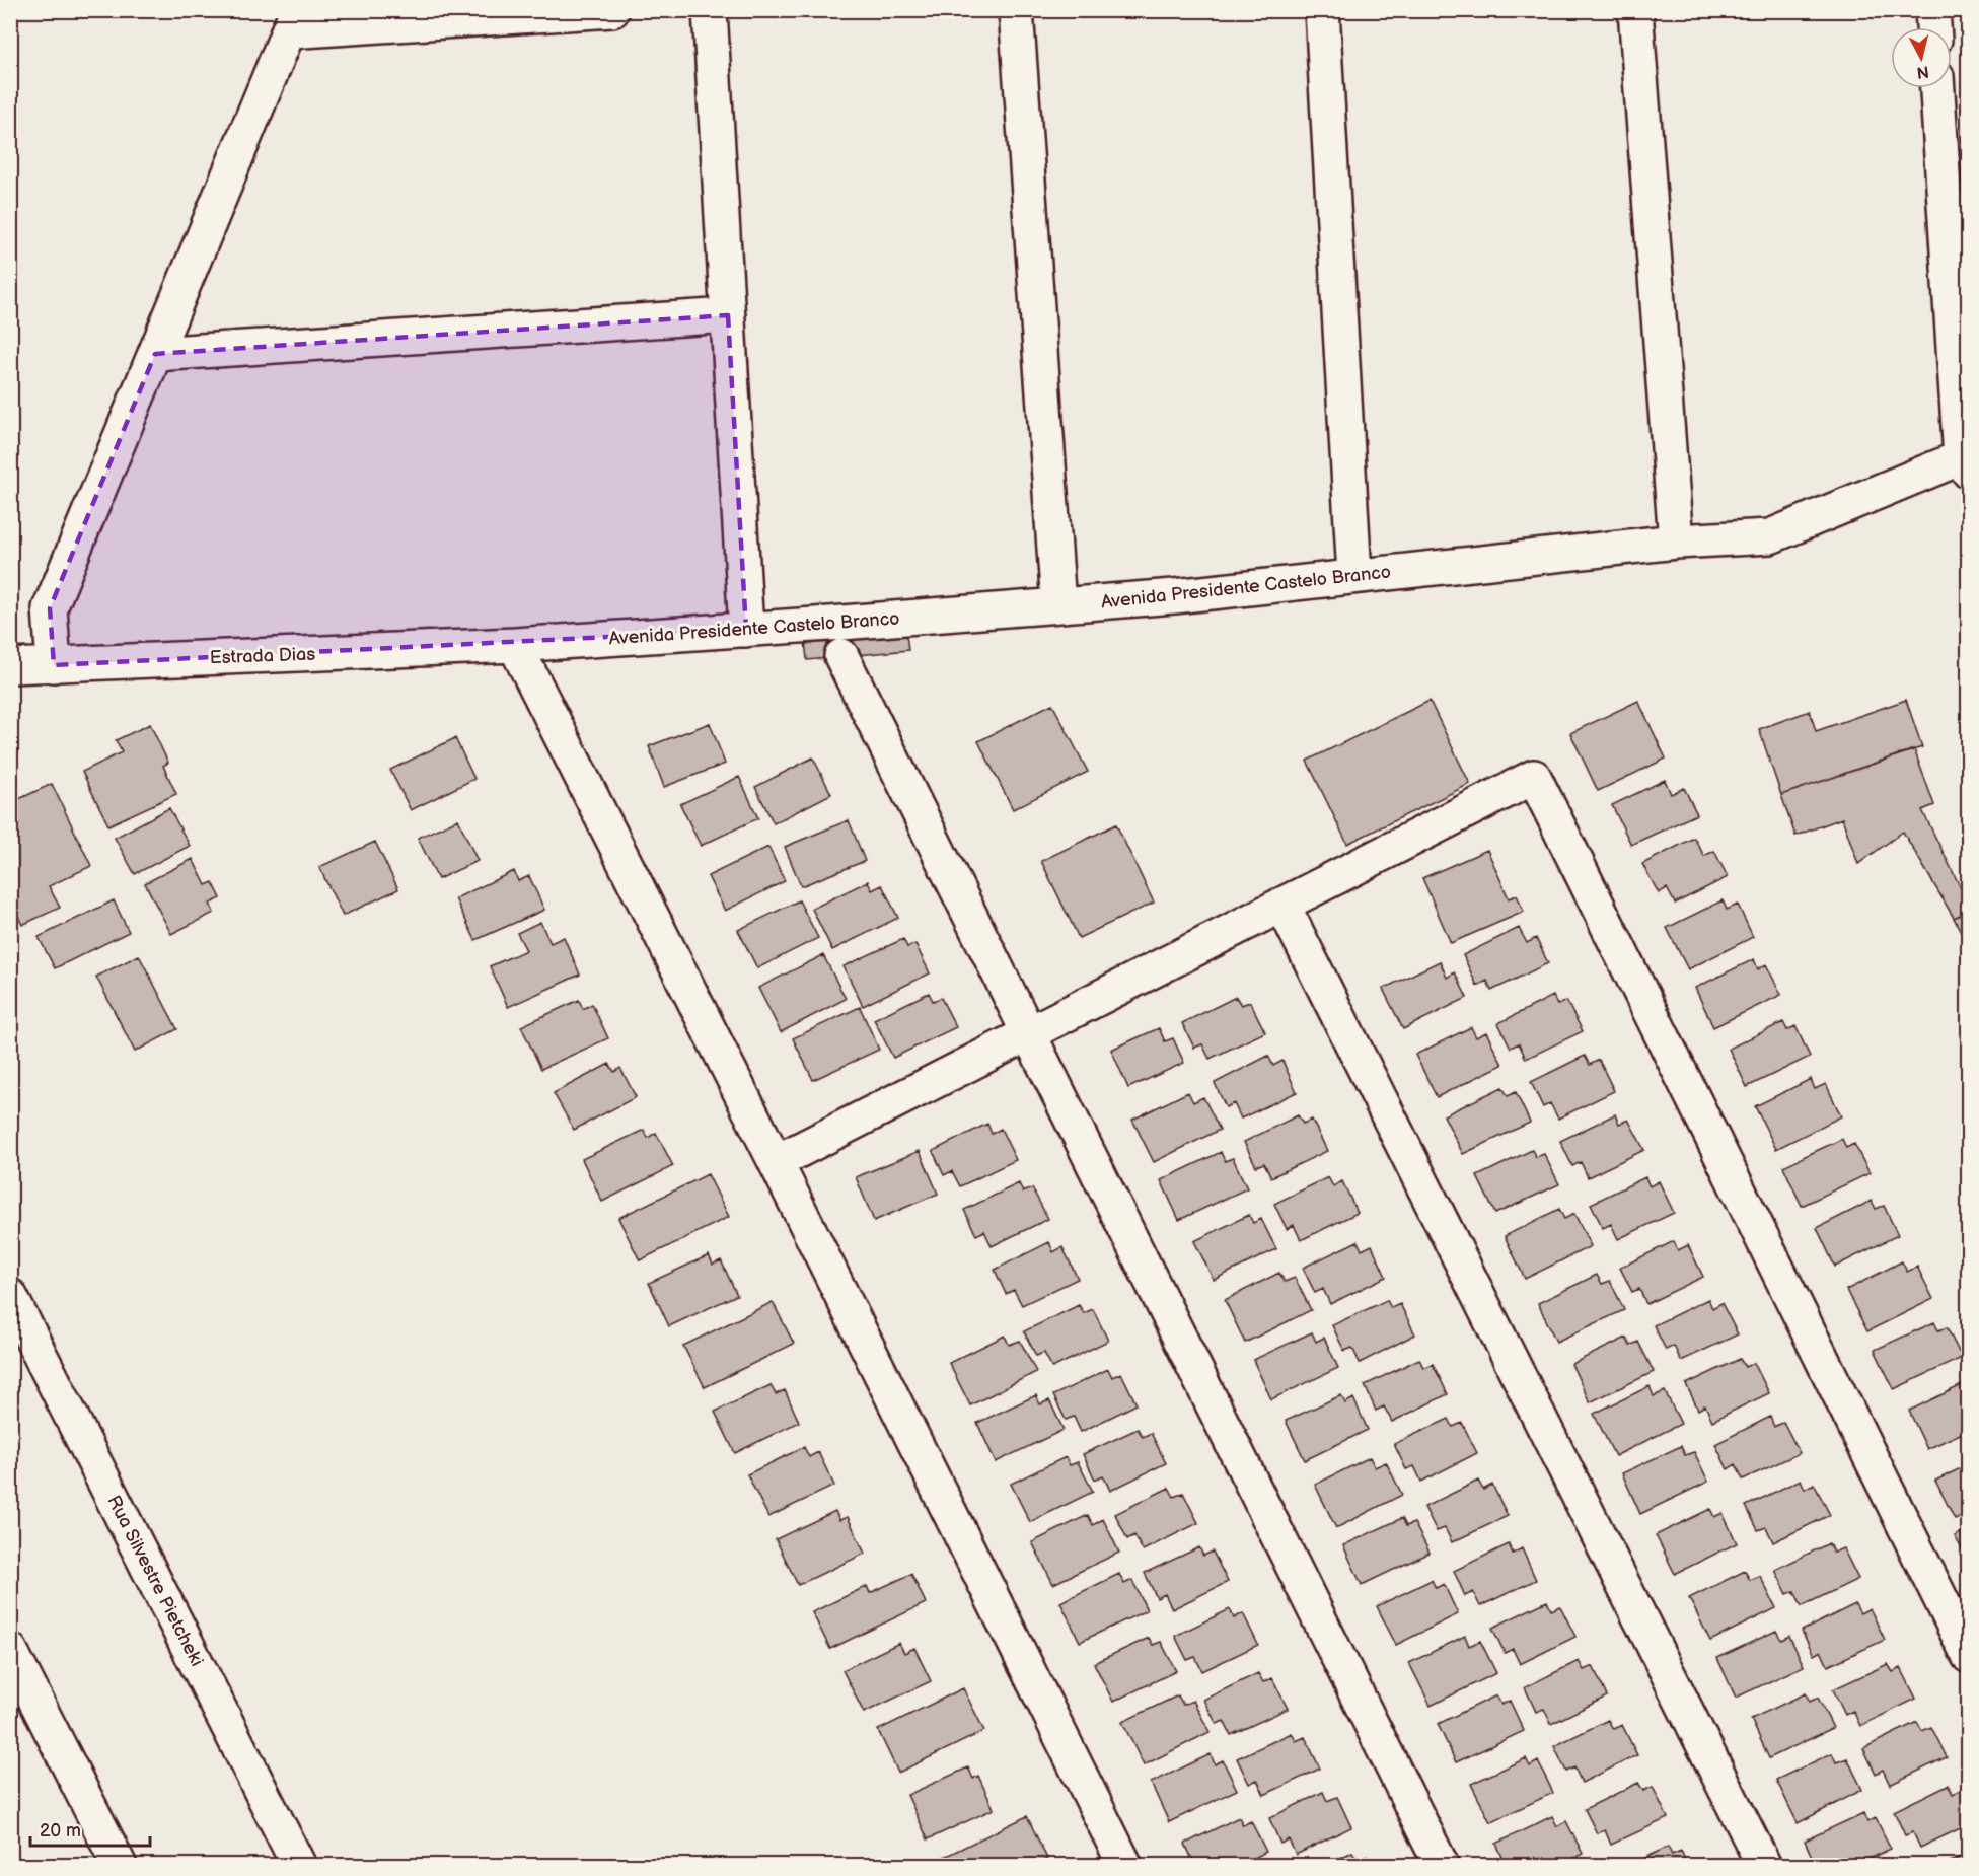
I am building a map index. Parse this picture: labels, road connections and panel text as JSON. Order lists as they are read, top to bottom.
{
  "streets": {
    "street": ["Avenida Presidente Castelo Branco", "Estrada Dias", "Rua Silvestre Pietcheki"]
  },
  "crossings": [
    ["Avenida Presidente Castelo Branco", "Estrada Dias"]
  ],
  "scale_bar": "20 m",
  "north": "bottom"
}
